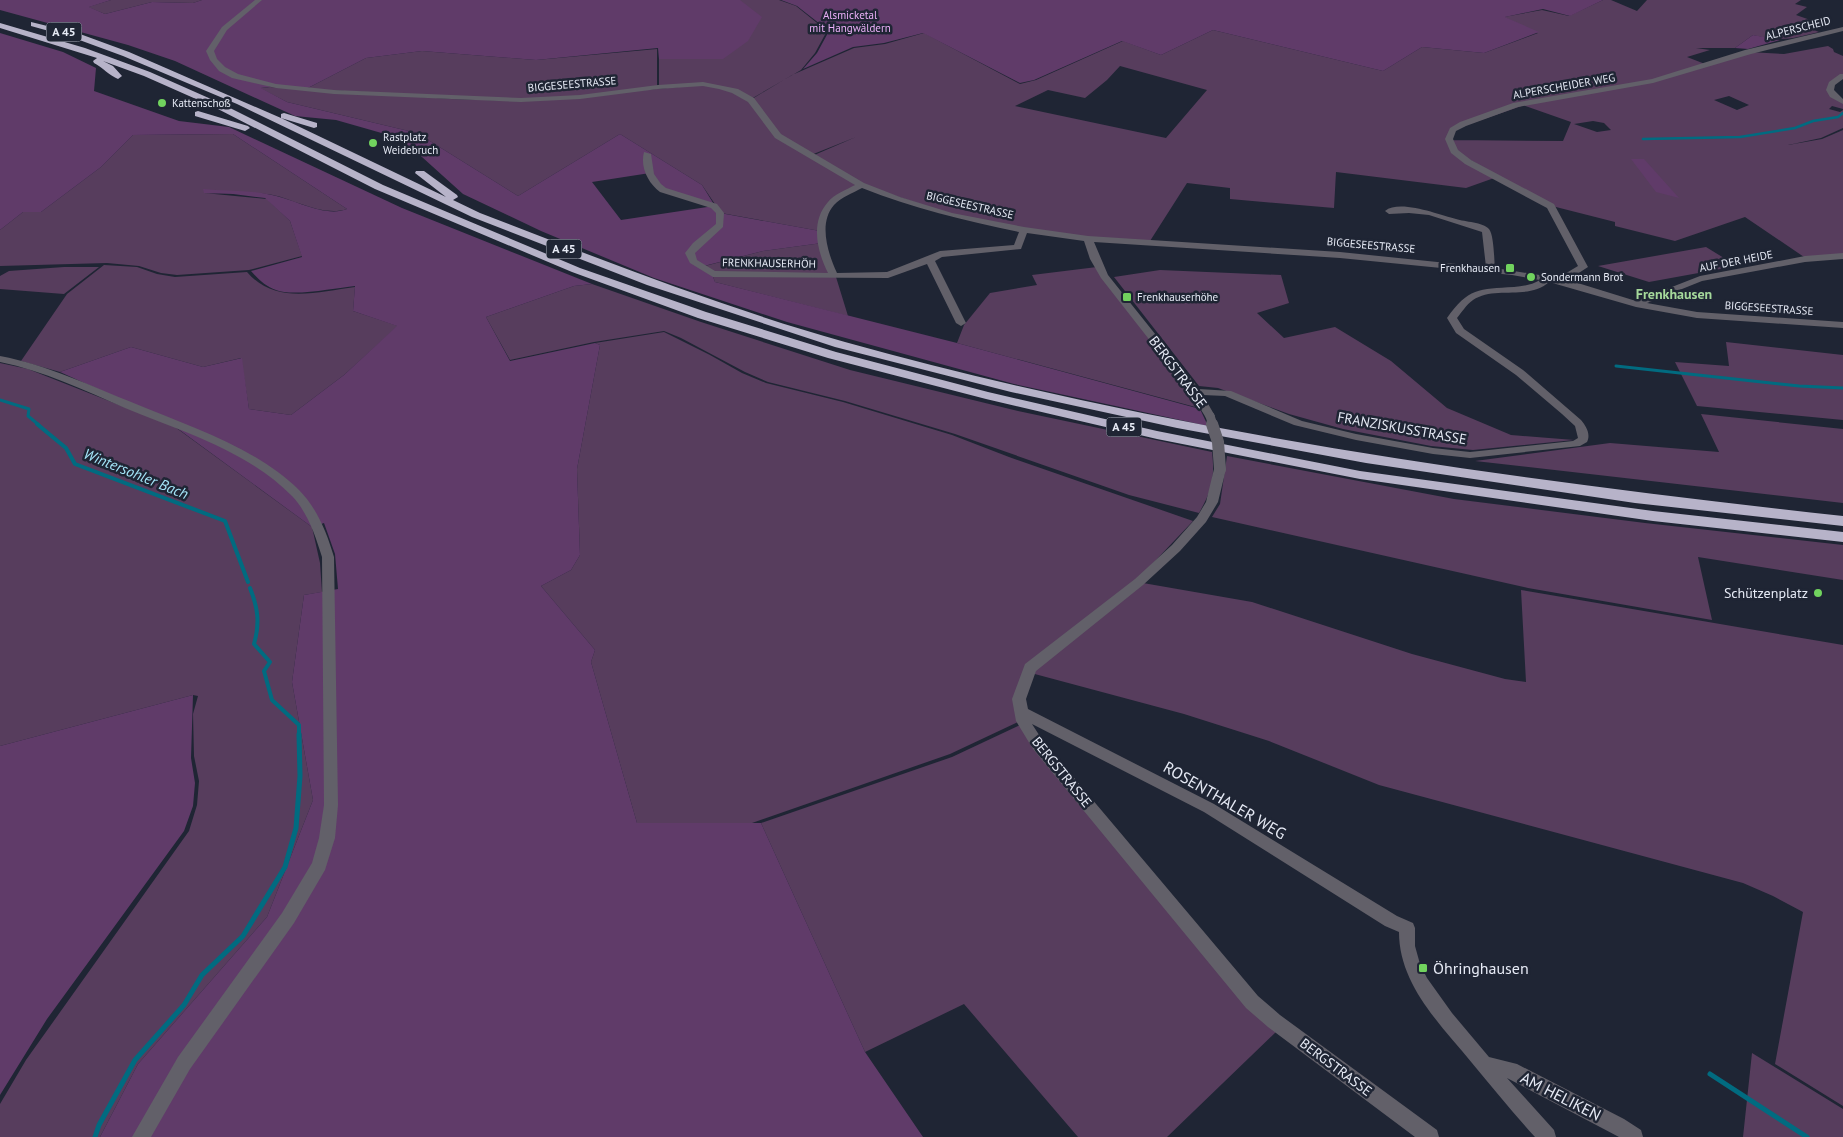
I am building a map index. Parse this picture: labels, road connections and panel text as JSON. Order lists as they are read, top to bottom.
{
  "streets": {
    "highway": ["A 45"],
    "street": [
      "ALPERSCHEID",
      "BIGGESEESTRASSE",
      "ALPERSCHEIDER WEG",
      "AUF DER HEIDE",
      "FRENKHAUSERHÖH",
      "BERGSTRASSE",
      "FRANZISKUSSTRASSE",
      "ROSENTHALER WEG",
      "AM HELIKEN"
    ]
  },
  "crossings": [
    ["ALPERSCHEID", "ALPERSCHEIDER WEG"],
    ["BIGGESEESTRASSE", "ALPERSCHEIDER WEG"],
    ["BIGGESEESTRASSE", "AUF DER HEIDE"],
    ["BIGGESEESTRASSE", "FRENKHAUSERHÖH"],
    ["BIGGESEESTRASSE", "BERGSTRASSE"],
    ["BIGGESEESTRASSE", "FRANZISKUSSTRASSE"],
    ["BERGSTRASSE", "FRANZISKUSSTRASSE"],
    ["BERGSTRASSE", "ROSENTHALER WEG"],
    ["ROSENTHALER WEG", "AM HELIKEN"]
  ],
  "districts": ["Frenkhausen"],
  "water": ["Wintersohler Bach"],
  "parks": ["Alsmicketal mit Hangwäldern"],
  "places": {
    "other": [
      "Kattenschoß",
      "Rastplatz Weidebruch",
      "Sondermann Brot",
      "Schützenplatz"
    ],
    "transit": ["Frenkhausen", "Frenkhauserhöhe", "Öhringhausen"]
  }
}
